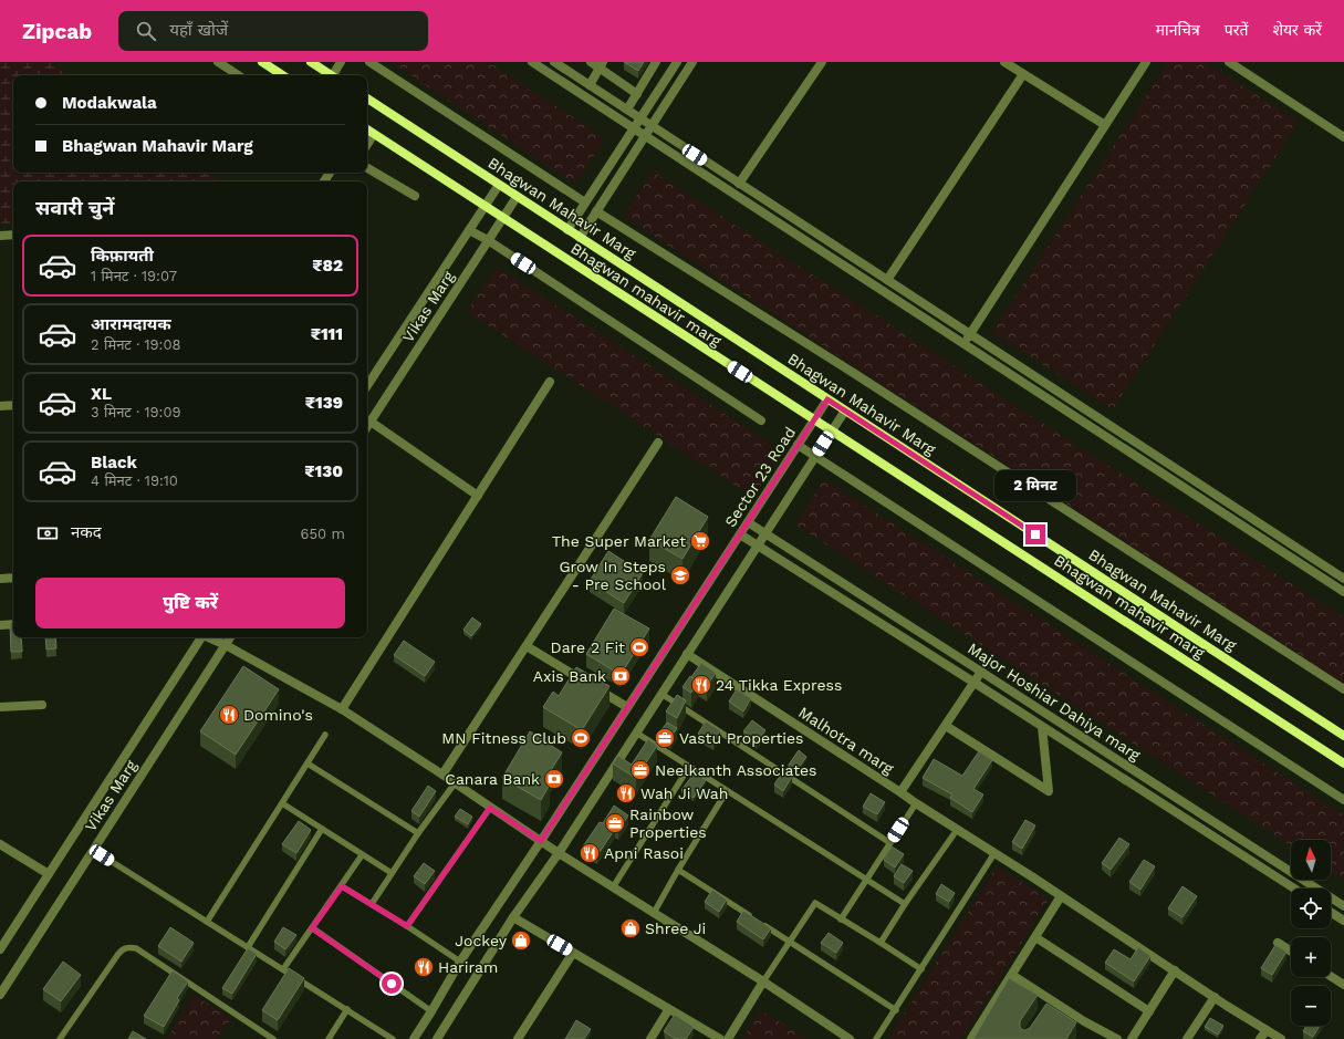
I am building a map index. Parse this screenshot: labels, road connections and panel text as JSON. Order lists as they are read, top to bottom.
{
  "streets": {
    "main road": ["Bhagwan Mahavir Marg", "Bhagwan mahavir marg"],
    "street": [
      "Vikas Marg",
      "Sector 23 Road",
      "Major Hoshiar Dahiya marg",
      "Malhotra marg"
    ]
  },
  "crossings": [
    ["Bhagwan Mahavir Marg", "Vikas Marg"],
    ["Bhagwan Mahavir Marg", "Sector 23 Road"],
    ["Bhagwan mahavir marg", "Vikas Marg"],
    ["Bhagwan mahavir marg", "Sector 23 Road"],
    ["Sector 23 Road", "Major Hoshiar Dahiya marg"]
  ],
  "places": {
    "supermarket": ["The Super Market"],
    "school or university": ["Grow In Steps - Pre School"],
    "sports": ["Dare 2 Fit", "MN Fitness Club"],
    "bank": ["Axis Bank", "Canara Bank"],
    "restaurant": [
      "24 Tikka Express",
      "Domino's",
      "Wah Ji Wah",
      "Apni Rasoi",
      "Hariram"
    ],
    "office": ["Vastu Properties", "Neelkanth Associates", "Rainbow Properties"],
    "shop": ["Shree Ji", "Jockey"]
  },
  "north": "top",
  "page": {
    "header": "Zipcab",
    "search": "यहाँ खोजें",
    "nav": ["मानचित्र", "परतें", "शेयर करें"],
    "banner": ["Modakwala", "Bhagwan Mahavir Marg"],
    "heading": "सवारी चुनें",
    "list": [
      {
        "name": "किफ़ायती",
        "note": "1 मिनट · 19:07",
        "value": "₹82"
      },
      {
        "name": "आरामदायक",
        "note": "2 मिनट · 19:08",
        "value": "₹111"
      },
      {
        "name": "XL",
        "note": "3 मिनट · 19:09",
        "value": "₹139"
      },
      {
        "name": "Black",
        "note": "4 मिनट · 19:10",
        "value": "₹130"
      }
    ],
    "bubble": "2 मिनट",
    "pay": ["नकद", "650 m"],
    "buttons": "पुष्टि करें",
    "map_buttons": ["+", "−"]
  }
}
